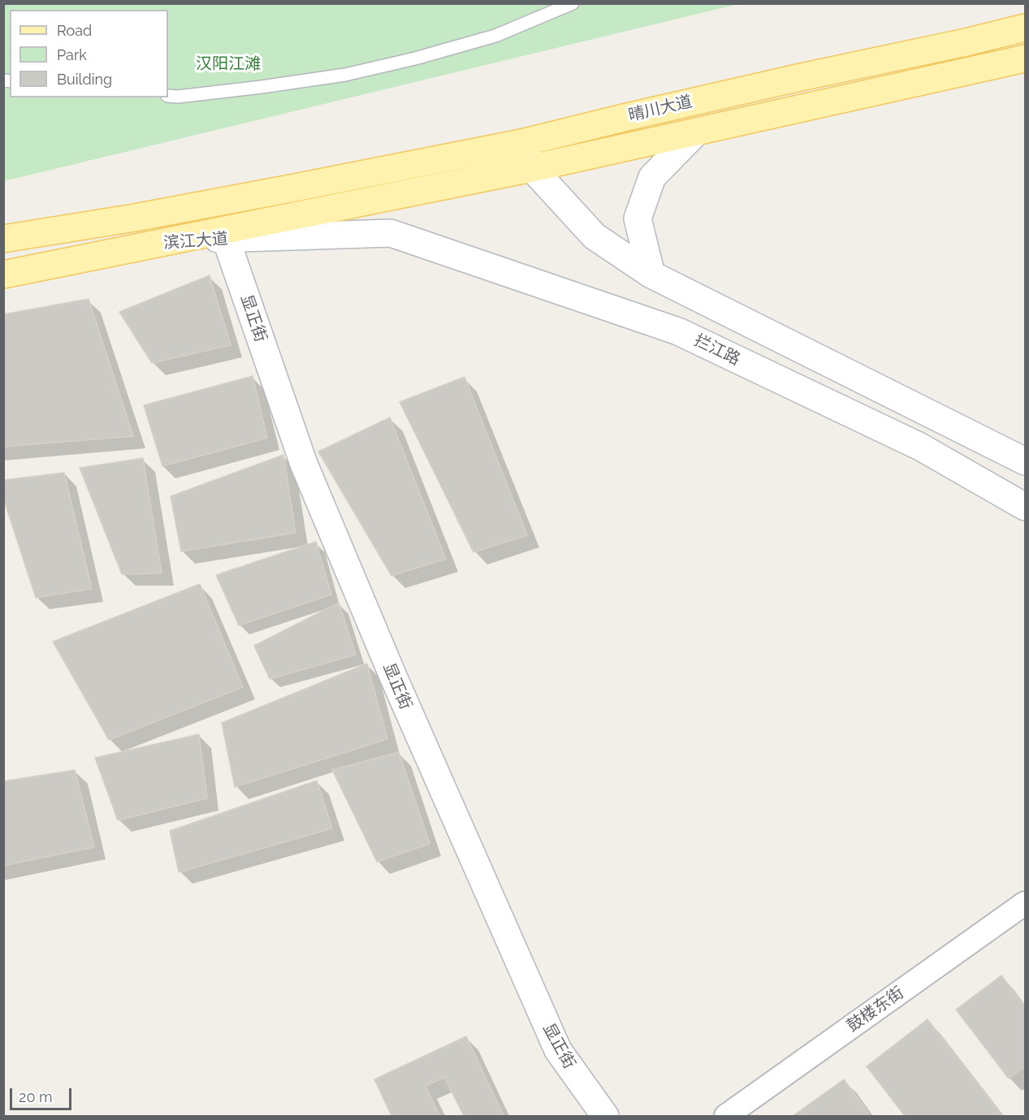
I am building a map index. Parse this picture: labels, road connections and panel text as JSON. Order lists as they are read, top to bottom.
{
  "streets": {
    "main road": [
      "晴川大道",
      "滨江大道",
      "显正街",
      "拦江路"
    ],
    "street": ["鼓楼东街"]
  },
  "crossings": [
    ["晴川大道", "滨江大道"],
    ["滨江大道", "显正街"],
    ["滨江大道", "拦江路"]
  ],
  "parks": ["汉阳江滩"],
  "legend": ["Road", "Park", "Building"],
  "scale_bar": "20 m"
}
